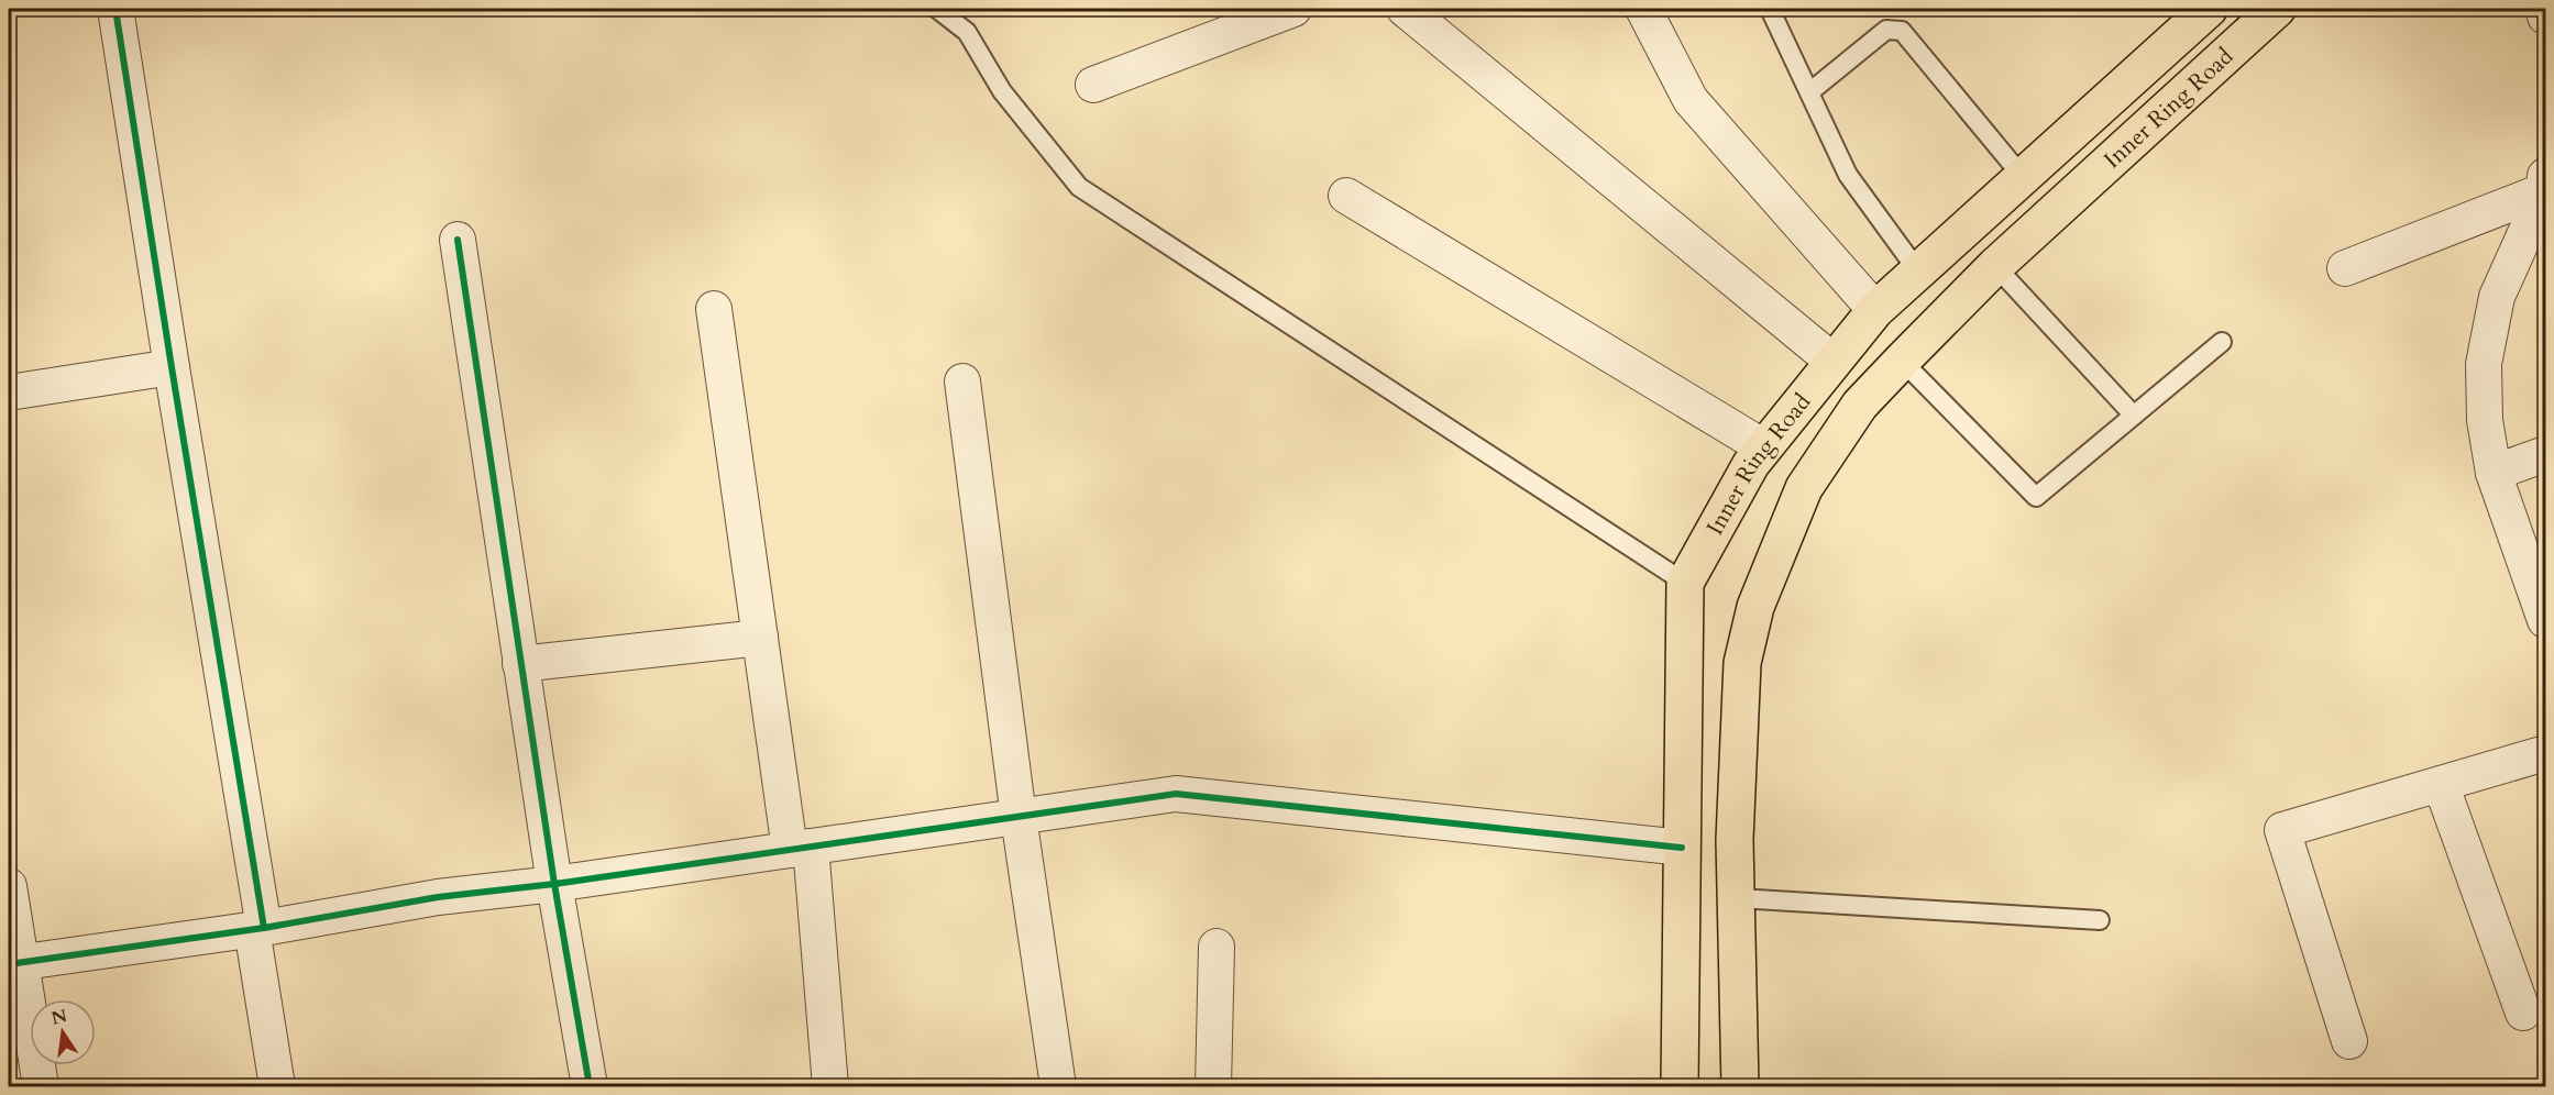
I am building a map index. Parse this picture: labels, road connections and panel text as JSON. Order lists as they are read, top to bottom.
{
  "streets": {
    "highway": ["Inner Ring Road"]
  },
  "north": "top"
}
